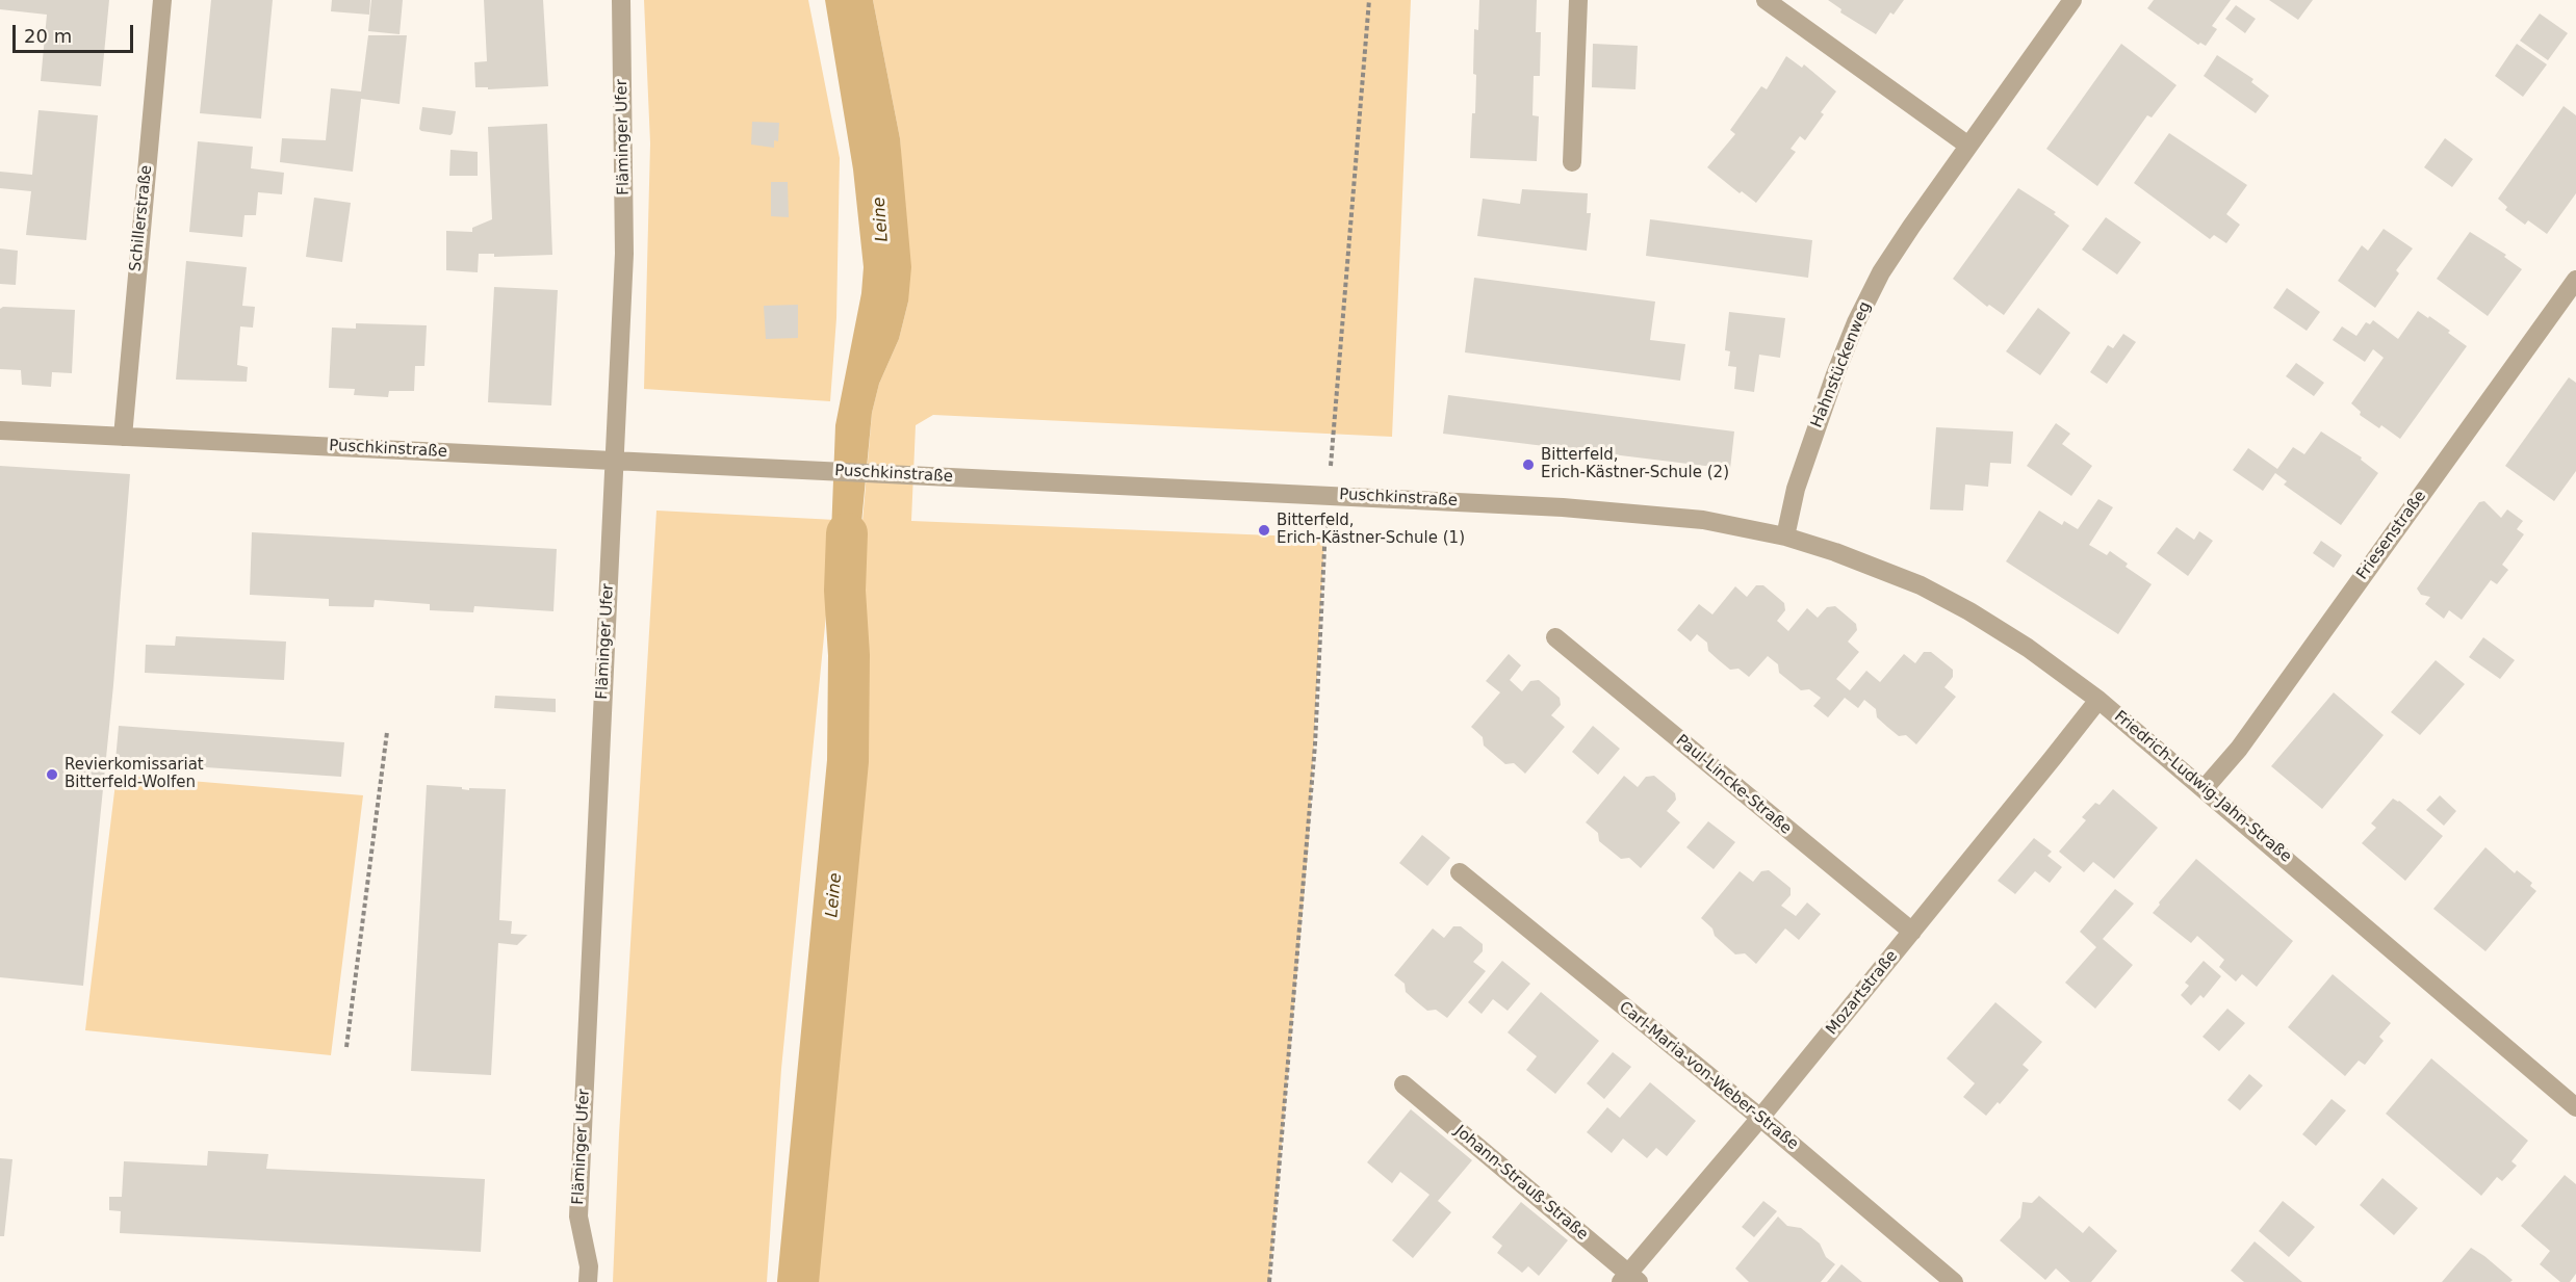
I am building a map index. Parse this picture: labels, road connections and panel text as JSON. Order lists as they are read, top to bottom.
{
  "streets": {
    "street": [
      "Fläminger Ufer",
      "Schillerstraße",
      "Hahnstückenweg",
      "Puschkinstraße",
      "Friesenstraße",
      "Paul-Lincke-Straße",
      "Friedrich-Ludwig-Jahn-Straße",
      "Mozartstraße",
      "Carl-Maria-von-Weber-Straße",
      "Johann-Strauß-Straße"
    ]
  },
  "crossings": [
    ["Fläminger Ufer", "Puschkinstraße"],
    ["Schillerstraße", "Puschkinstraße"],
    ["Hahnstückenweg", "Puschkinstraße"],
    ["Hahnstückenweg", "Friedrich-Ludwig-Jahn-Straße"],
    ["Puschkinstraße", "Friedrich-Ludwig-Jahn-Straße"],
    ["Friesenstraße", "Friedrich-Ludwig-Jahn-Straße"],
    ["Paul-Lincke-Straße", "Mozartstraße"],
    ["Friedrich-Ludwig-Jahn-Straße", "Mozartstraße"],
    ["Mozartstraße", "Carl-Maria-von-Weber-Straße"],
    ["Mozartstraße", "Johann-Strauß-Straße"]
  ],
  "water": ["Leine"],
  "places": ["Bitterfeld, Erich-Kästner-Schule (2)", "Bitterfeld, Erich-Kästner-Schule (1)", "Revierkomissariat Bitterfeld-Wolfen"],
  "scale_bar": "20 m"
}
